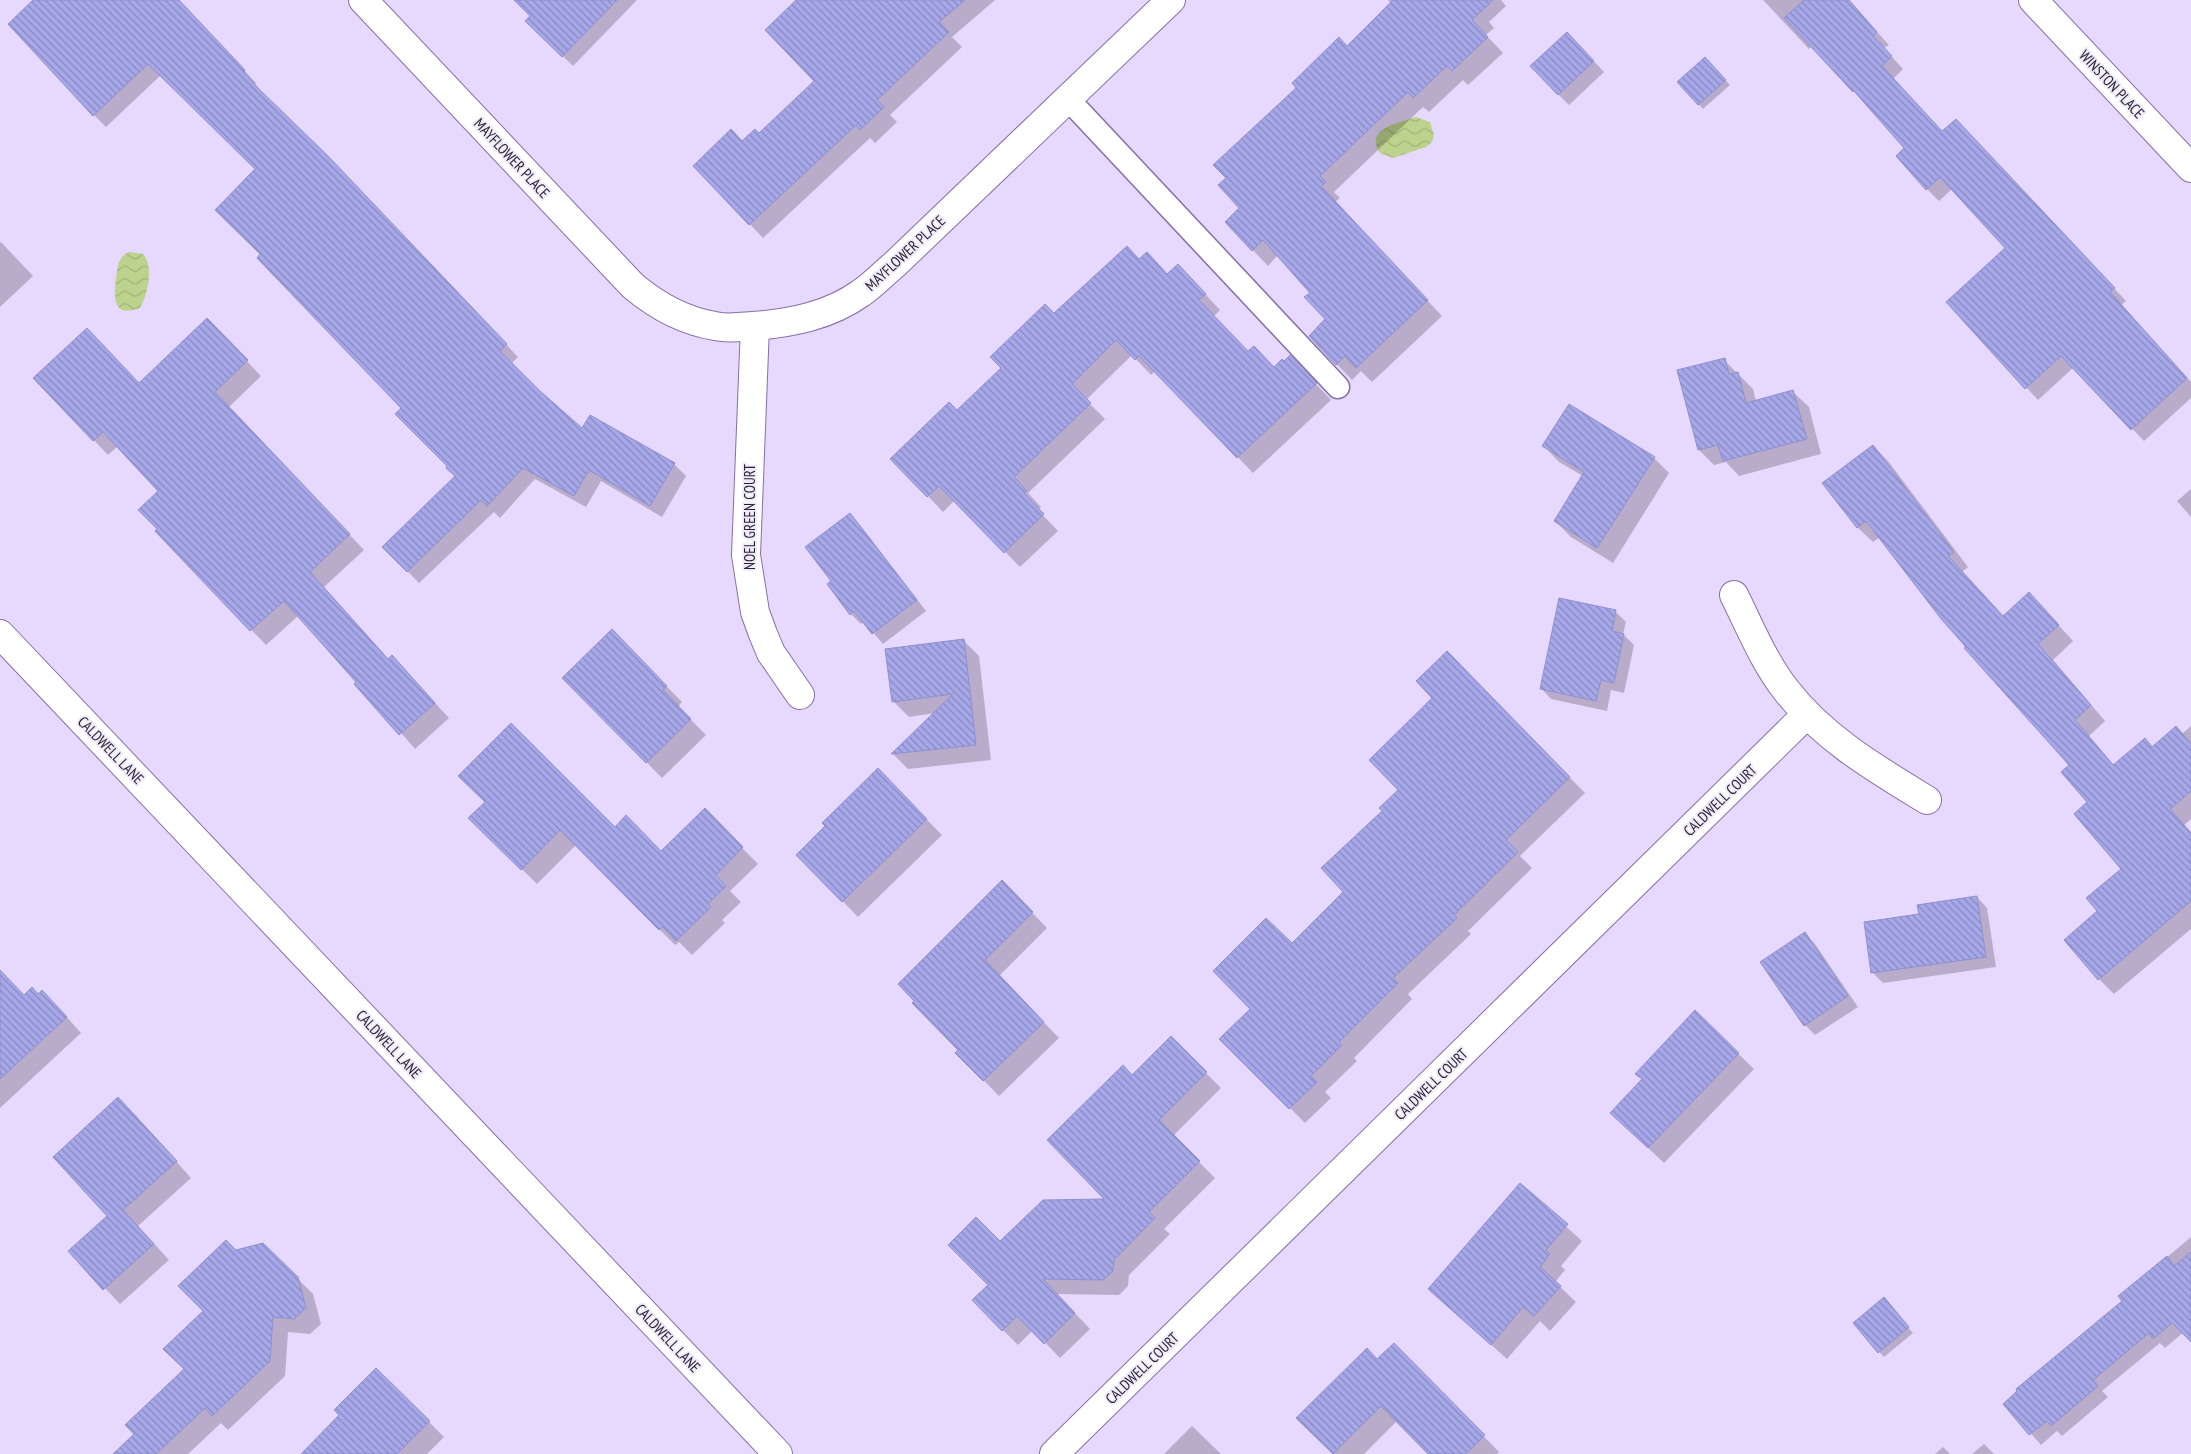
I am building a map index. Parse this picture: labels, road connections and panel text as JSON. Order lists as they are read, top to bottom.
{
  "streets": {
    "street": [
      "WINSTON PLACE",
      "MAYFLOWER PLACE",
      "NOEL GREEN COURT",
      "CALDWELL LANE",
      "CALDWELL COURT"
    ]
  },
  "crossings": [
    ["MAYFLOWER PLACE", "NOEL GREEN COURT"]
  ]
}
